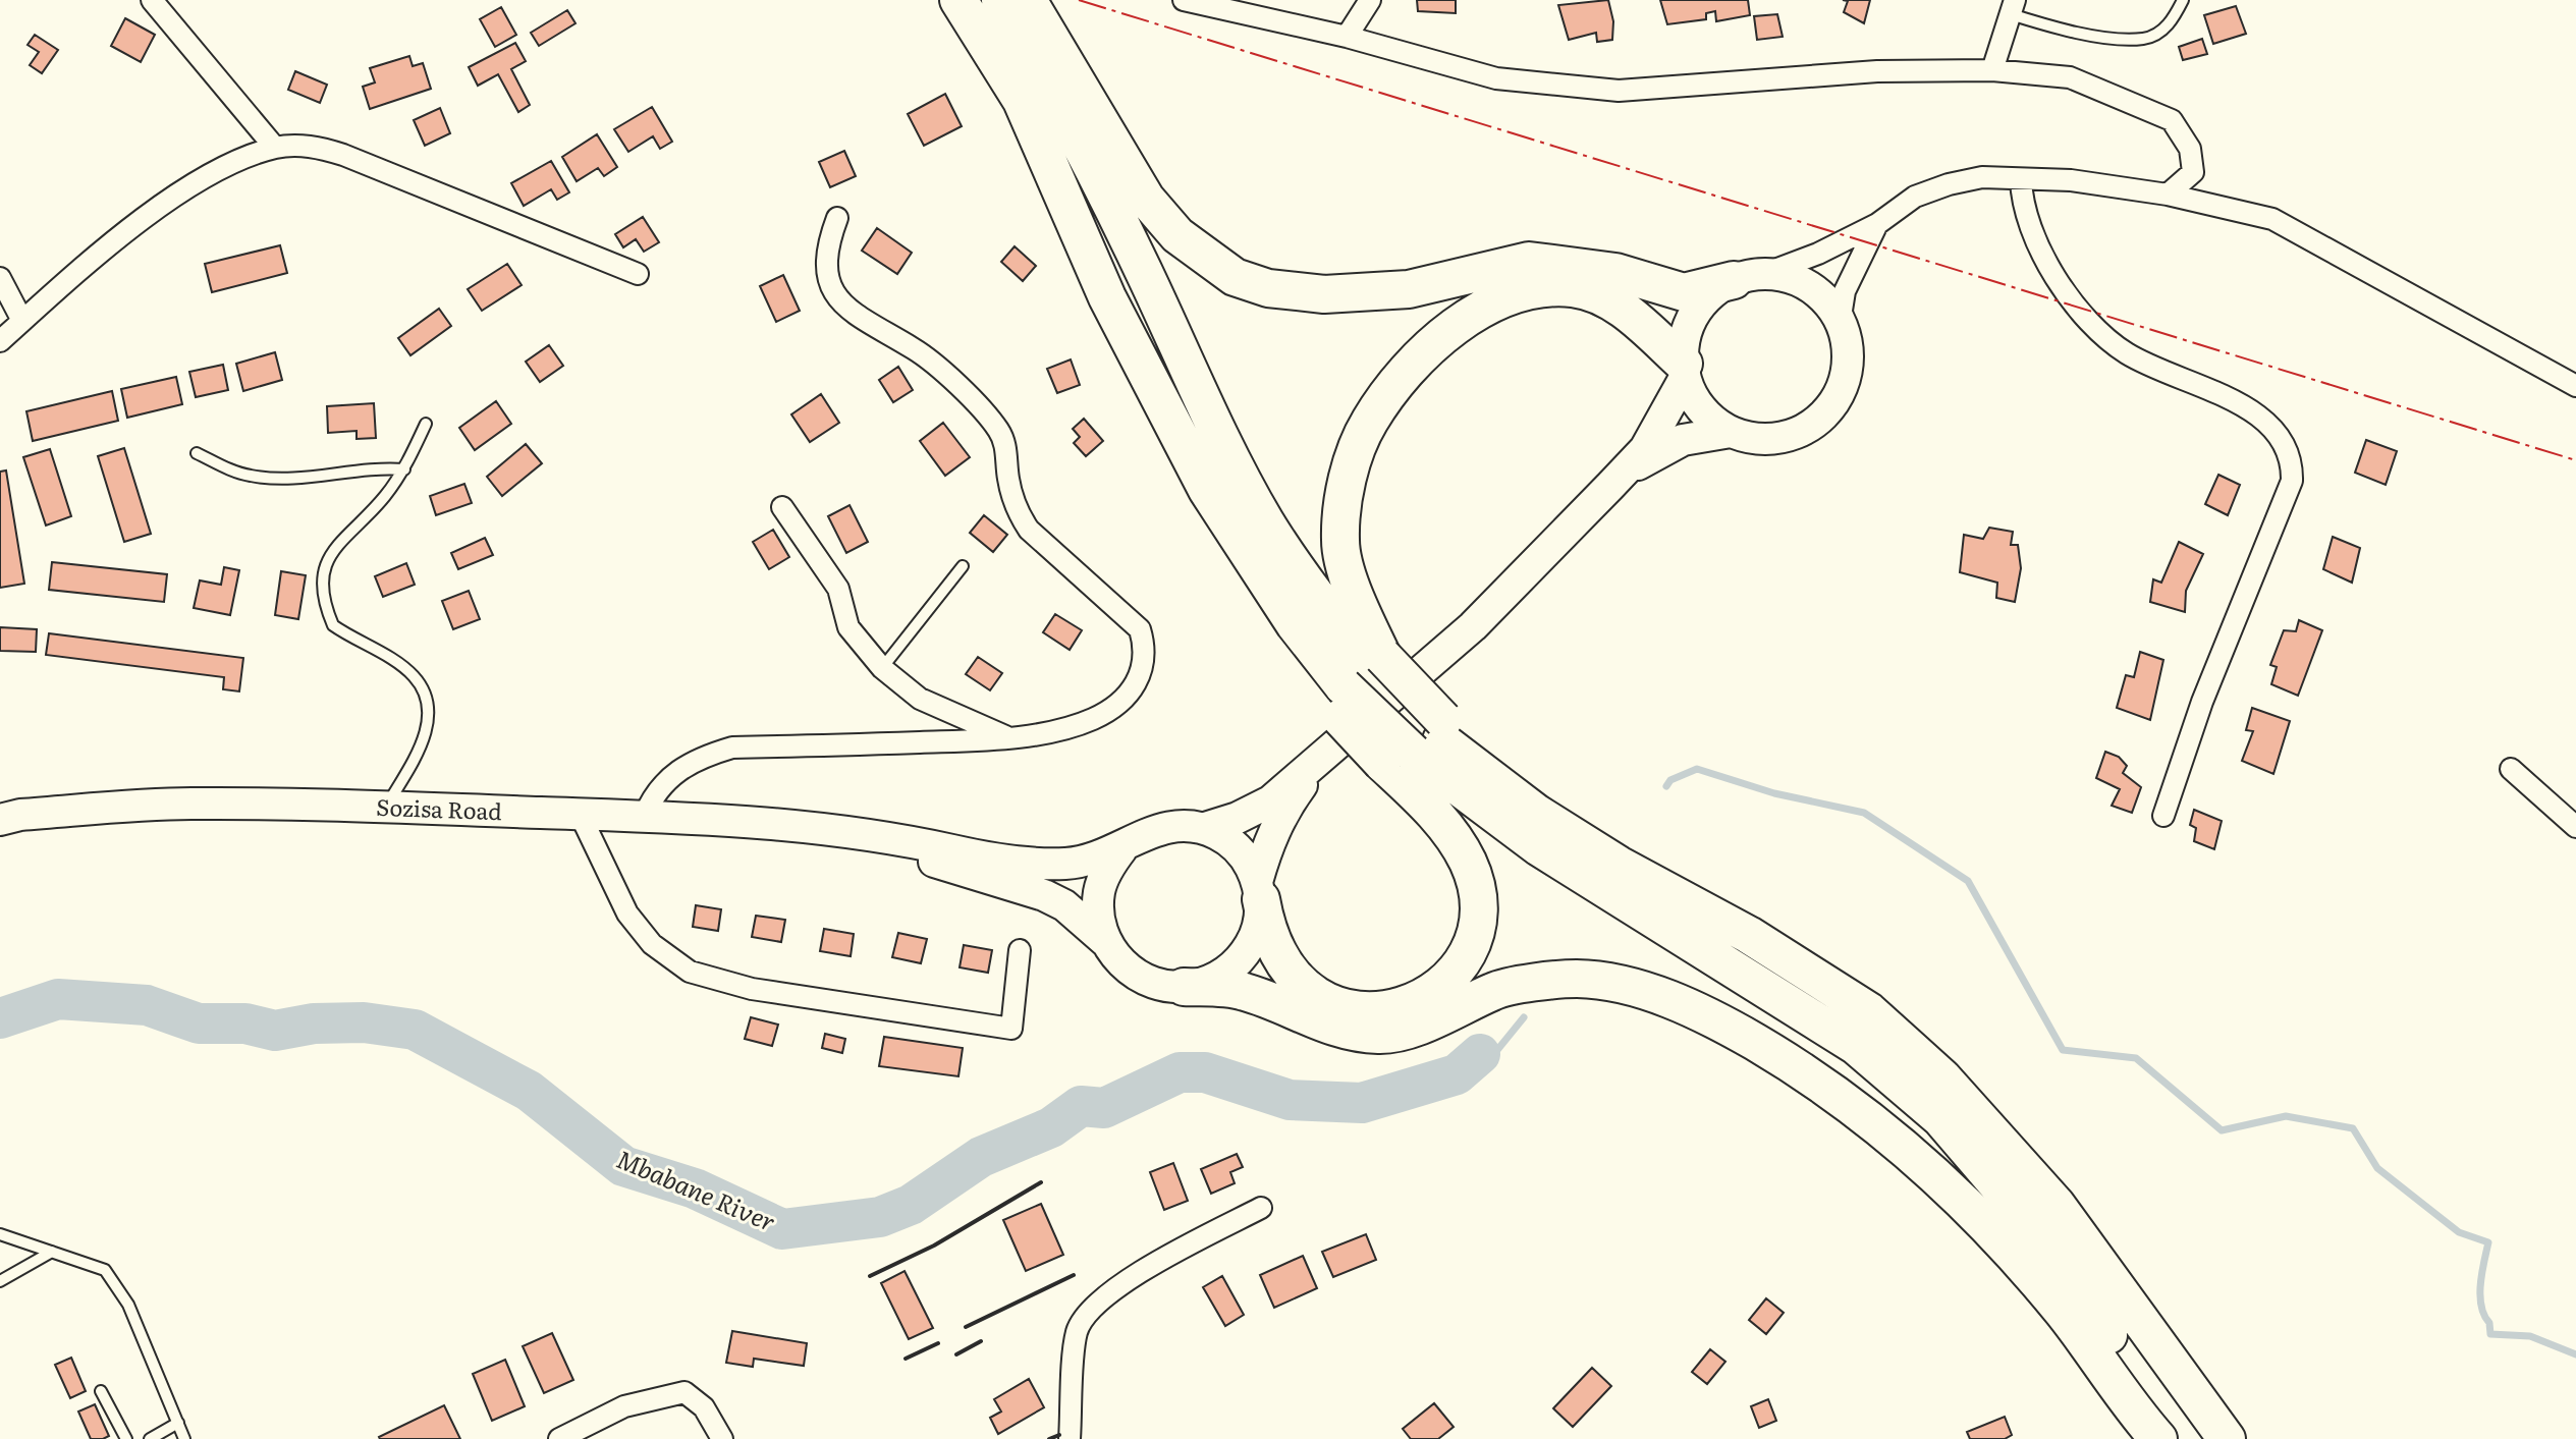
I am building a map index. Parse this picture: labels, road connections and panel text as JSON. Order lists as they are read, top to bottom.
{
  "streets": {
    "main road": ["Sozisa Road"]
  },
  "water": ["Mbabane River"]
}
